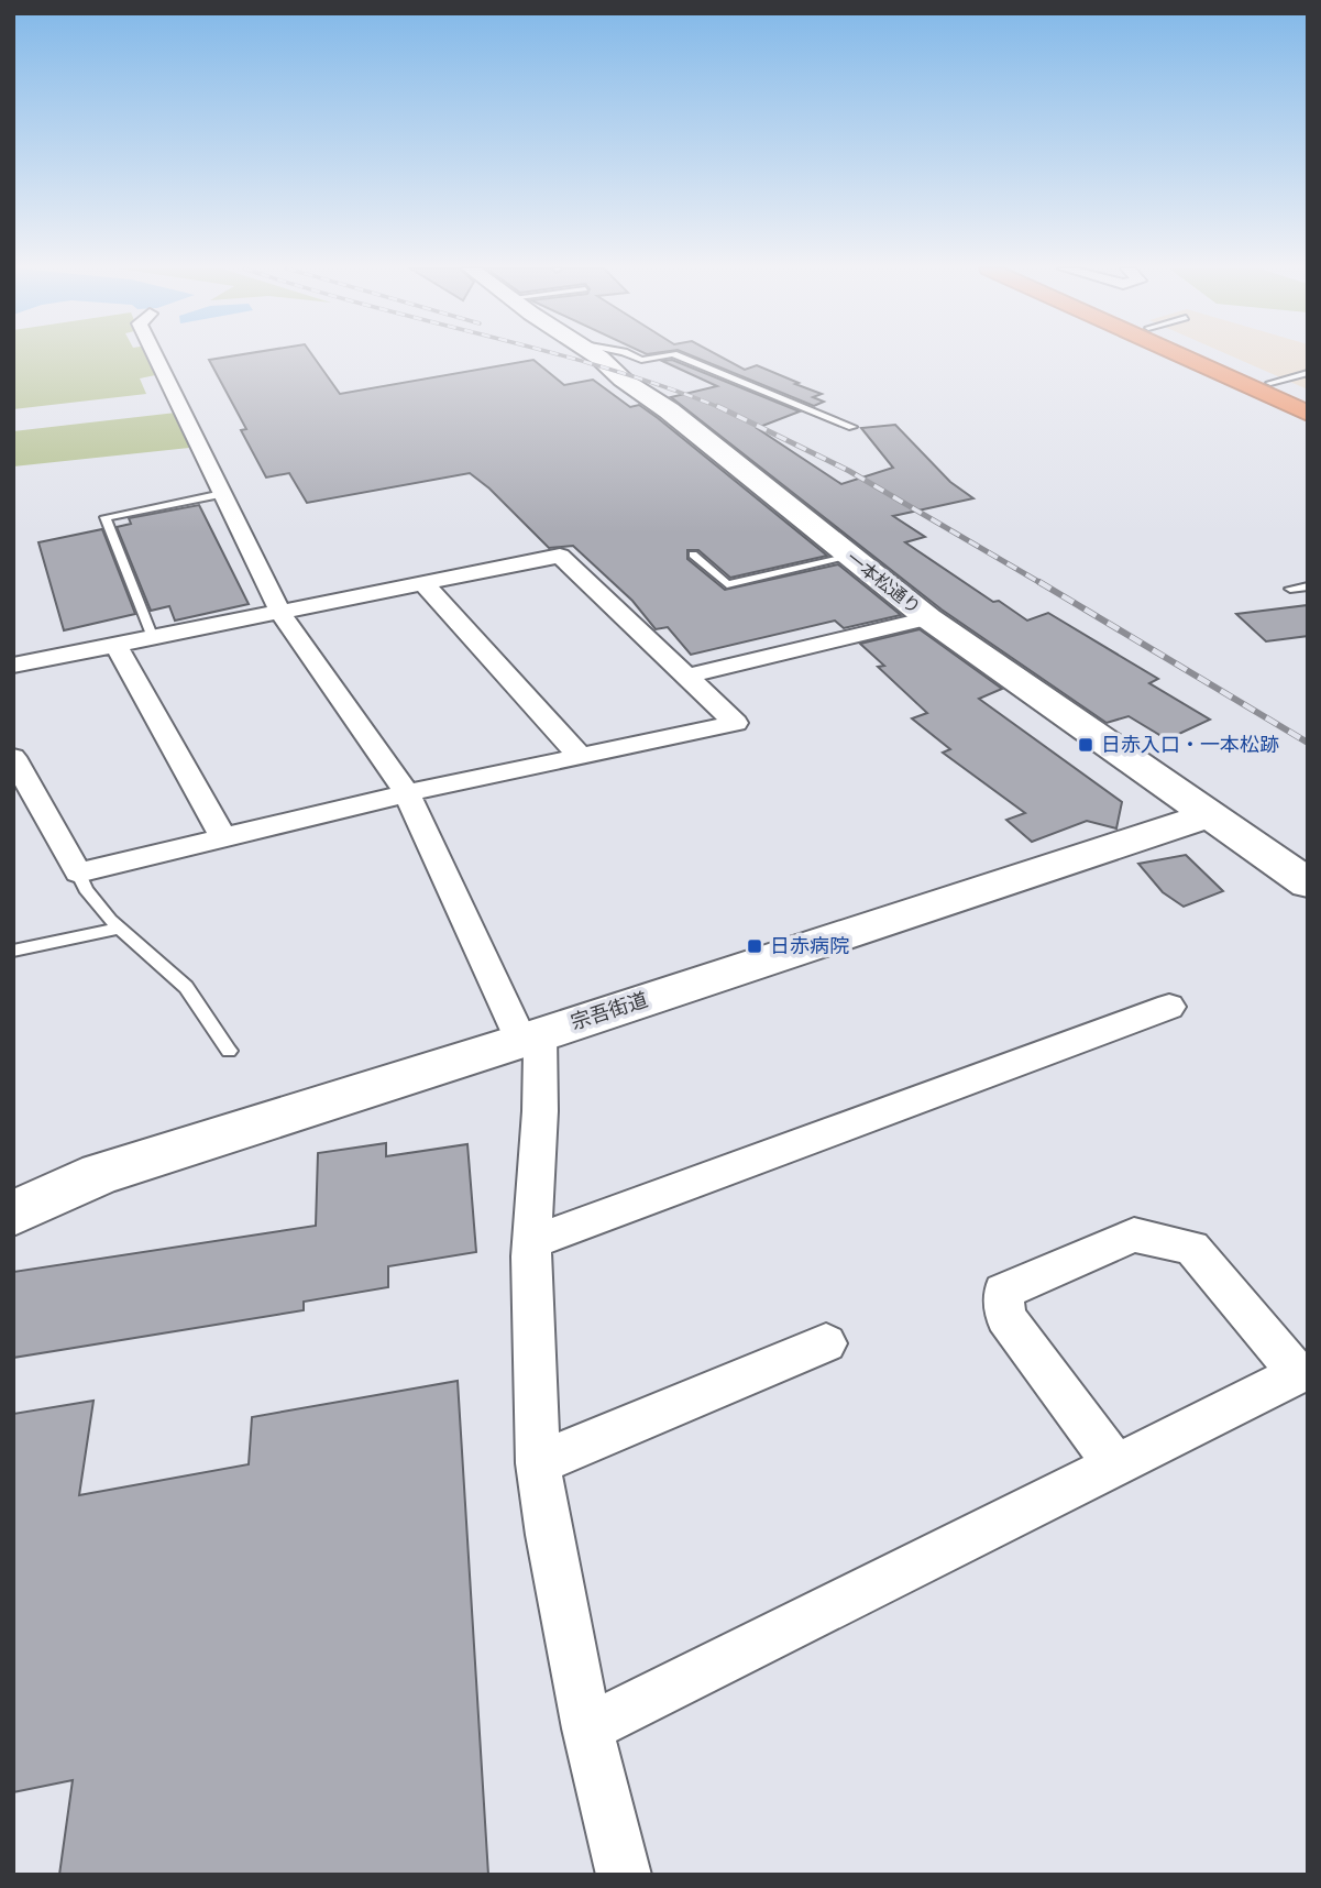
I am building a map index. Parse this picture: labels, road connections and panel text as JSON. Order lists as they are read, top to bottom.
{
  "streets": {
    "street": ["一本松通り", "宗吾街道"]
  },
  "crossings": [
    ["一本松通り", "宗吾街道"]
  ],
  "places": {
    "transit": ["日赤入口・一本松跡", "日赤病院"]
  }
}
